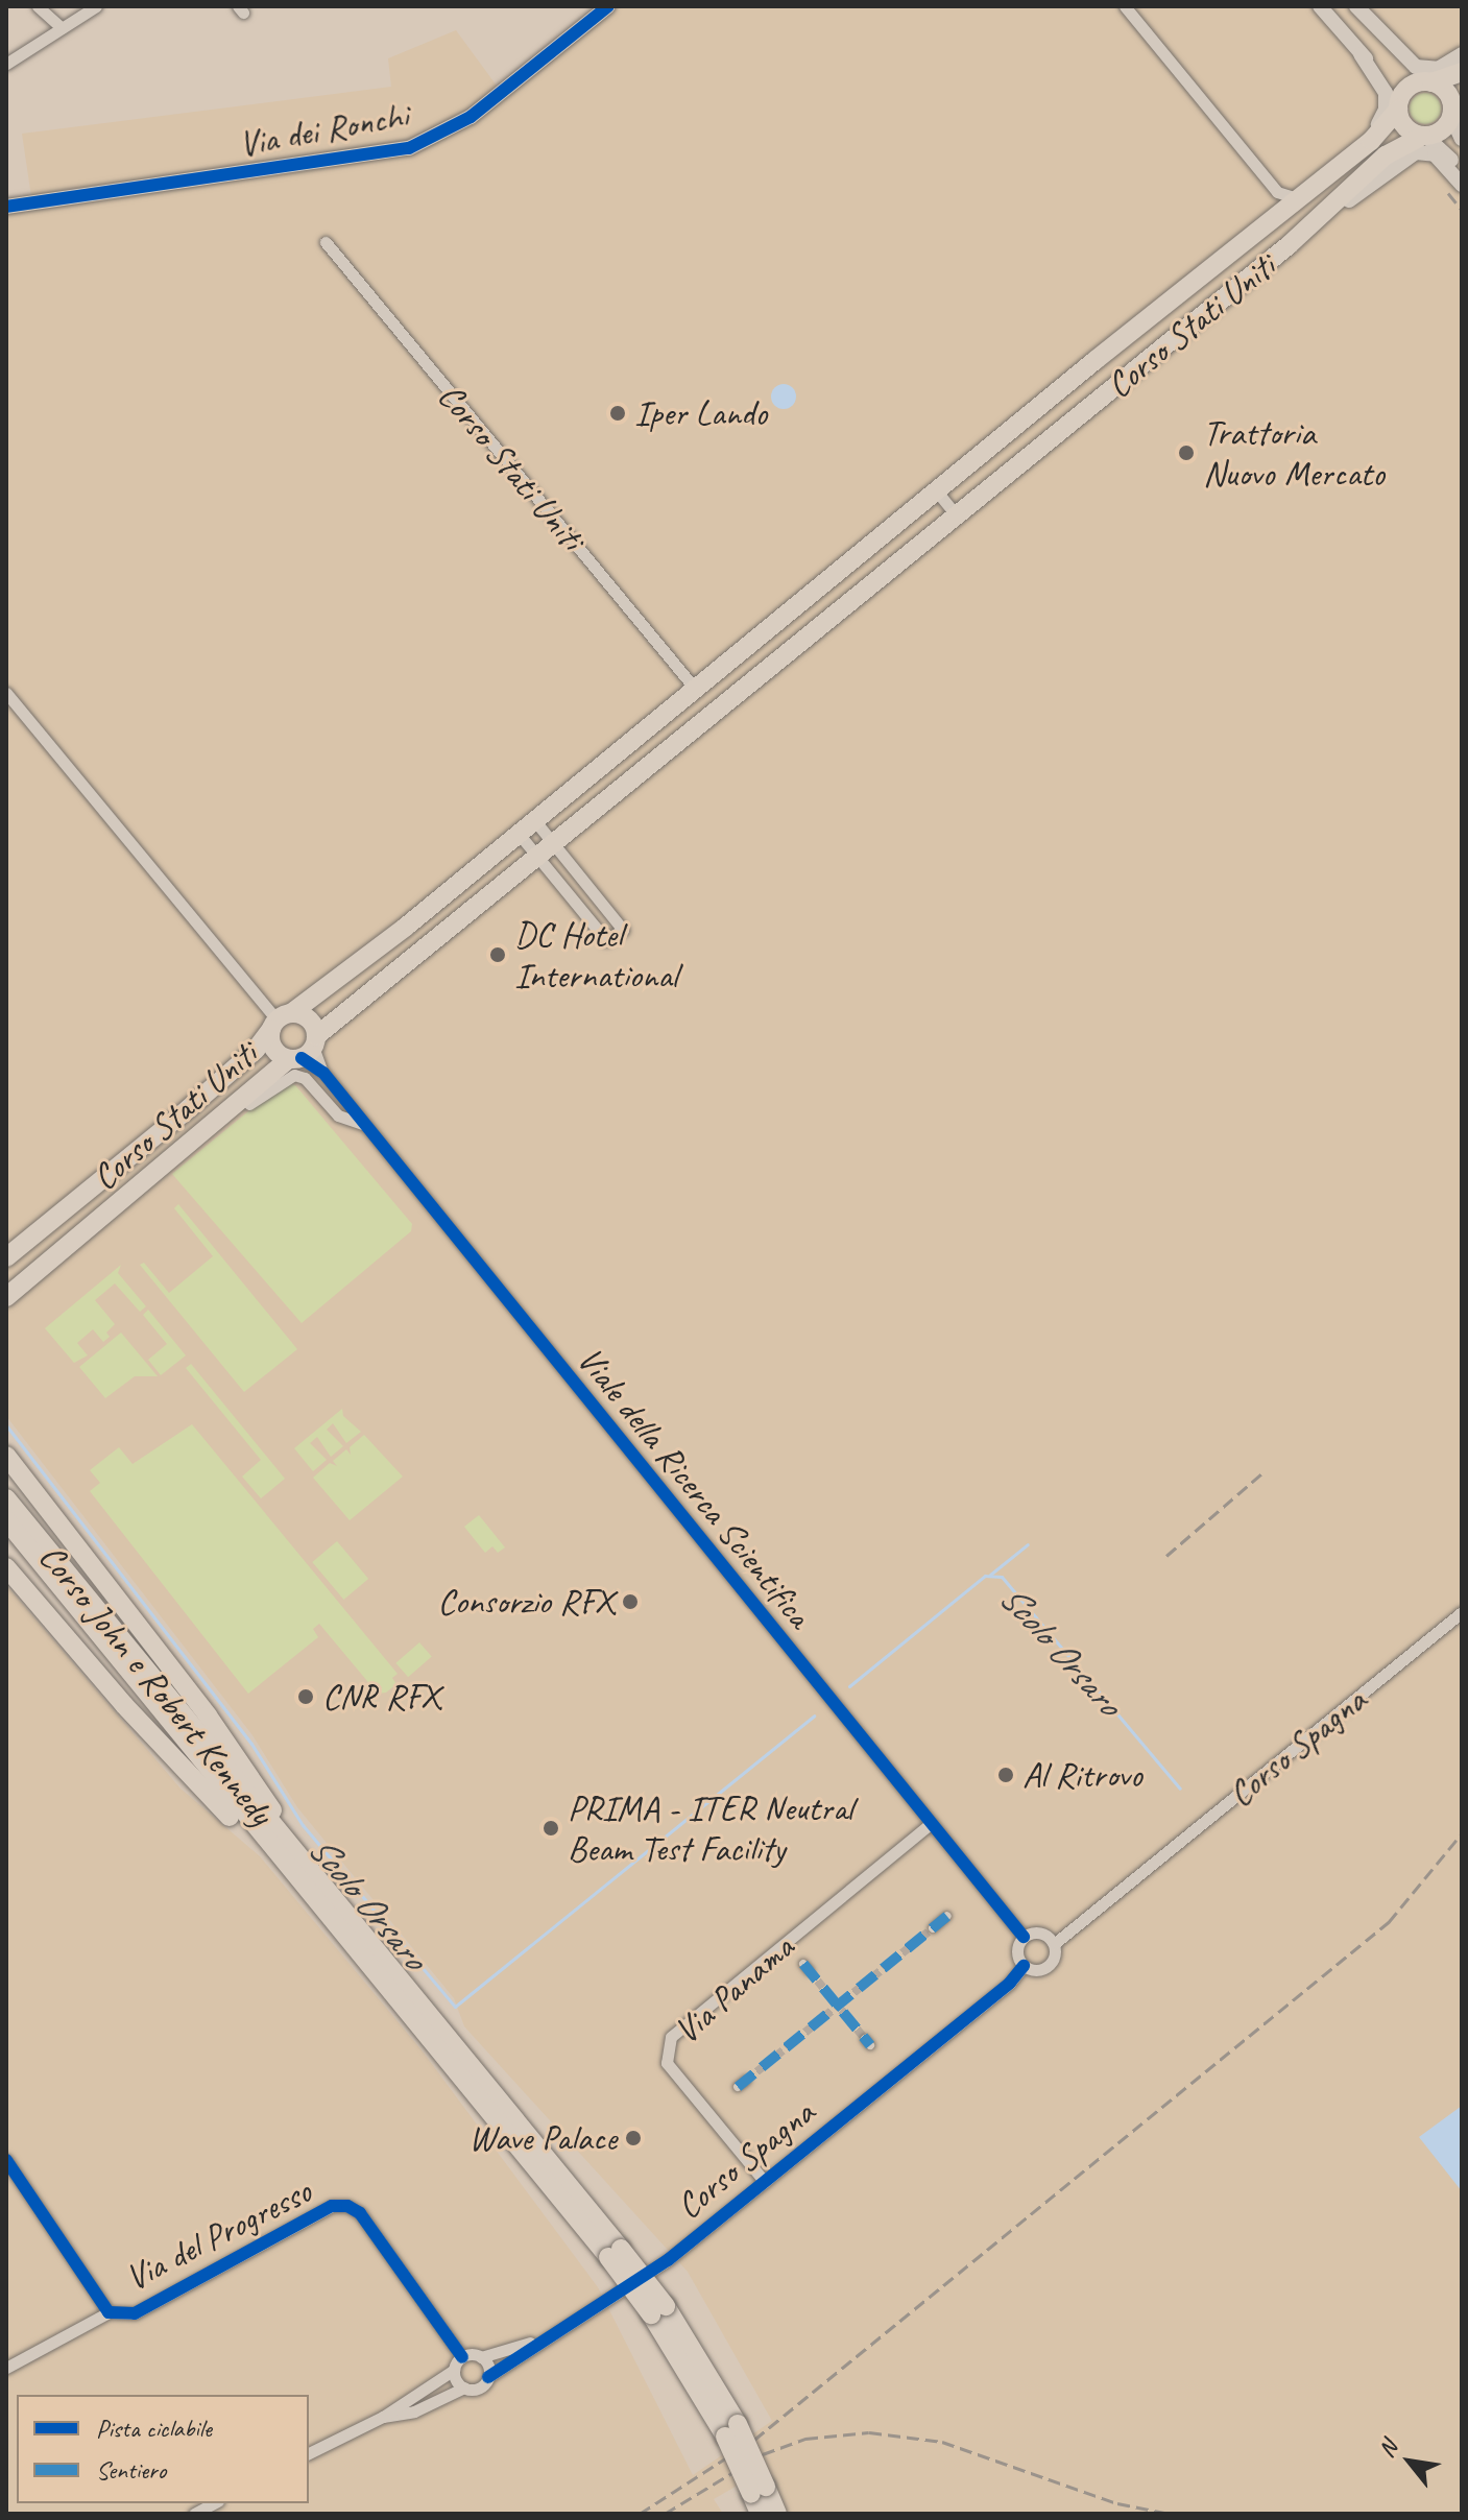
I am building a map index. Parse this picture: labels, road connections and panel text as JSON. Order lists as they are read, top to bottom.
{
  "streets": {
    "main road": ["Corso Stati Uniti", "Corso John e Robert Kennedy"],
    "street": [
      "Via dei Ronchi",
      "Viale della Ricerca Scientifica",
      "Corso Spagna",
      "Via Panama",
      "Via del Progresso"
    ]
  },
  "crossings": [
    ["Corso Stati Uniti", "Viale della Ricerca Scientifica"],
    ["Viale della Ricerca Scientifica", "Corso Spagna"],
    ["Viale della Ricerca Scientifica", "Via Panama"],
    ["Corso Spagna", "Via Panama"],
    ["Corso Spagna", "Via del Progresso"]
  ],
  "water": ["Scolo Orsaro"],
  "places": [
    "Iper Lando",
    "Trattoria Nuovo Mercato",
    "DC Hotel International",
    "Consorzio RFX",
    "CNR RFX",
    "Al Ritrovo",
    "PRIMA - ITER Neutral Beam Test Facility",
    "Wave Palace"
  ],
  "legend": ["Pista ciclabile", "Sentiero"],
  "north": "top left"
}
